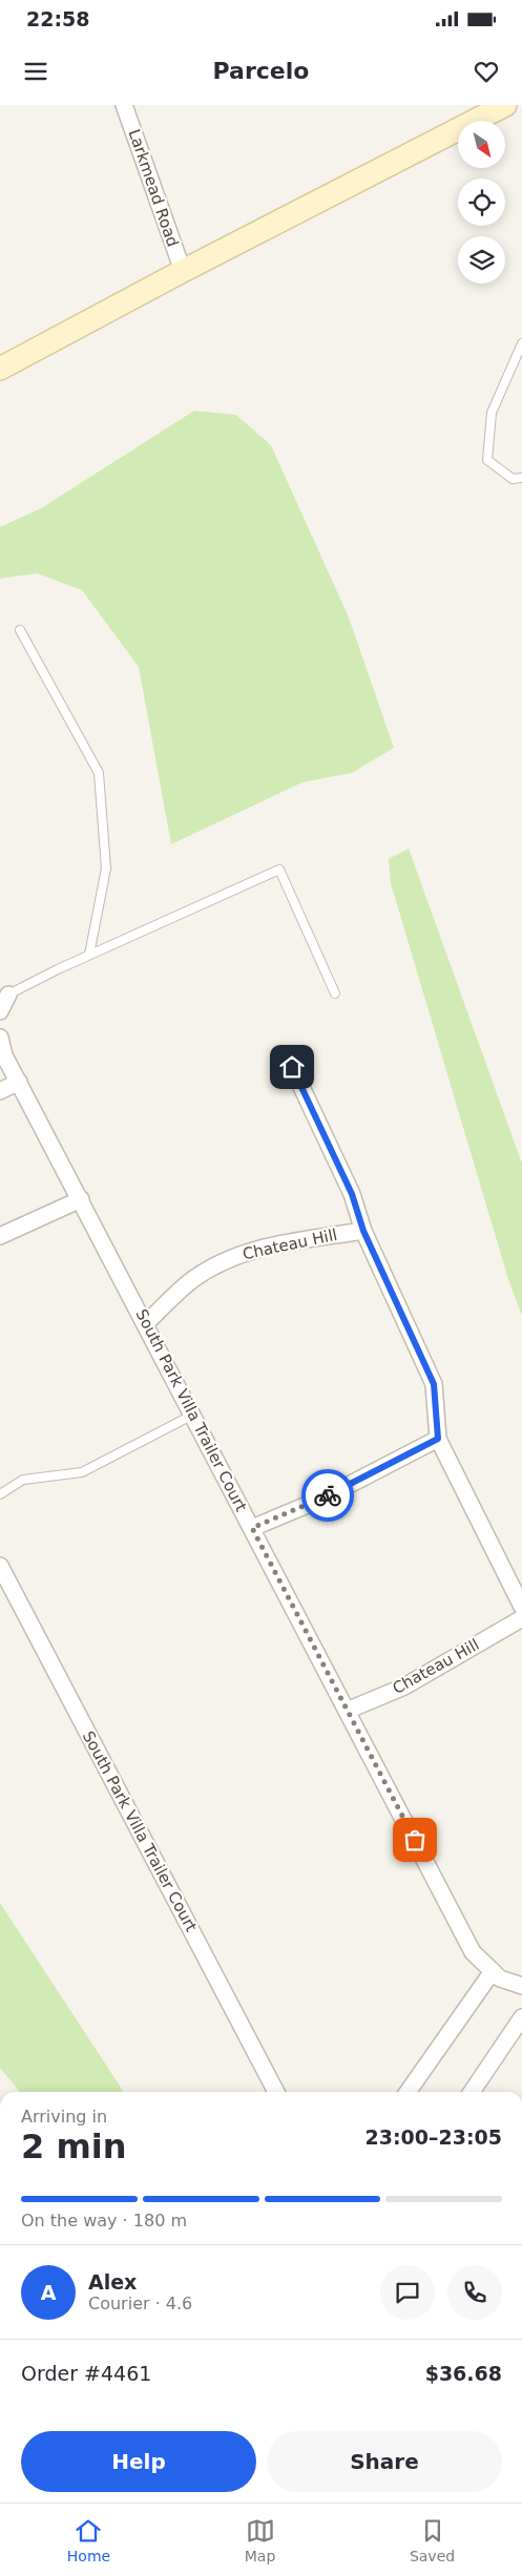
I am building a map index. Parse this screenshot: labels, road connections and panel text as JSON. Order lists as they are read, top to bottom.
{
  "streets": {
    "street": ["Larkmead Road", "Chateau Hill", "South Park Villa Trailer Court"]
  },
  "crossings": [
    ["Chateau Hill", "South Park Villa Trailer Court"]
  ],
  "north": "bottom right",
  "page": {
    "status": "22:58",
    "header": "Parcelo",
    "heading": ["2 min", "Arriving in", "23:00–23:05"],
    "panel": [
      "Alex",
      "Courier · 4.6",
      "Order #4461",
      "$36.68"
    ],
    "bar": "On the way · 180 m",
    "round": "A",
    "buttons": ["Help", "Share"],
    "tabs": ["Home", "Map", "Saved"]
  }
}
